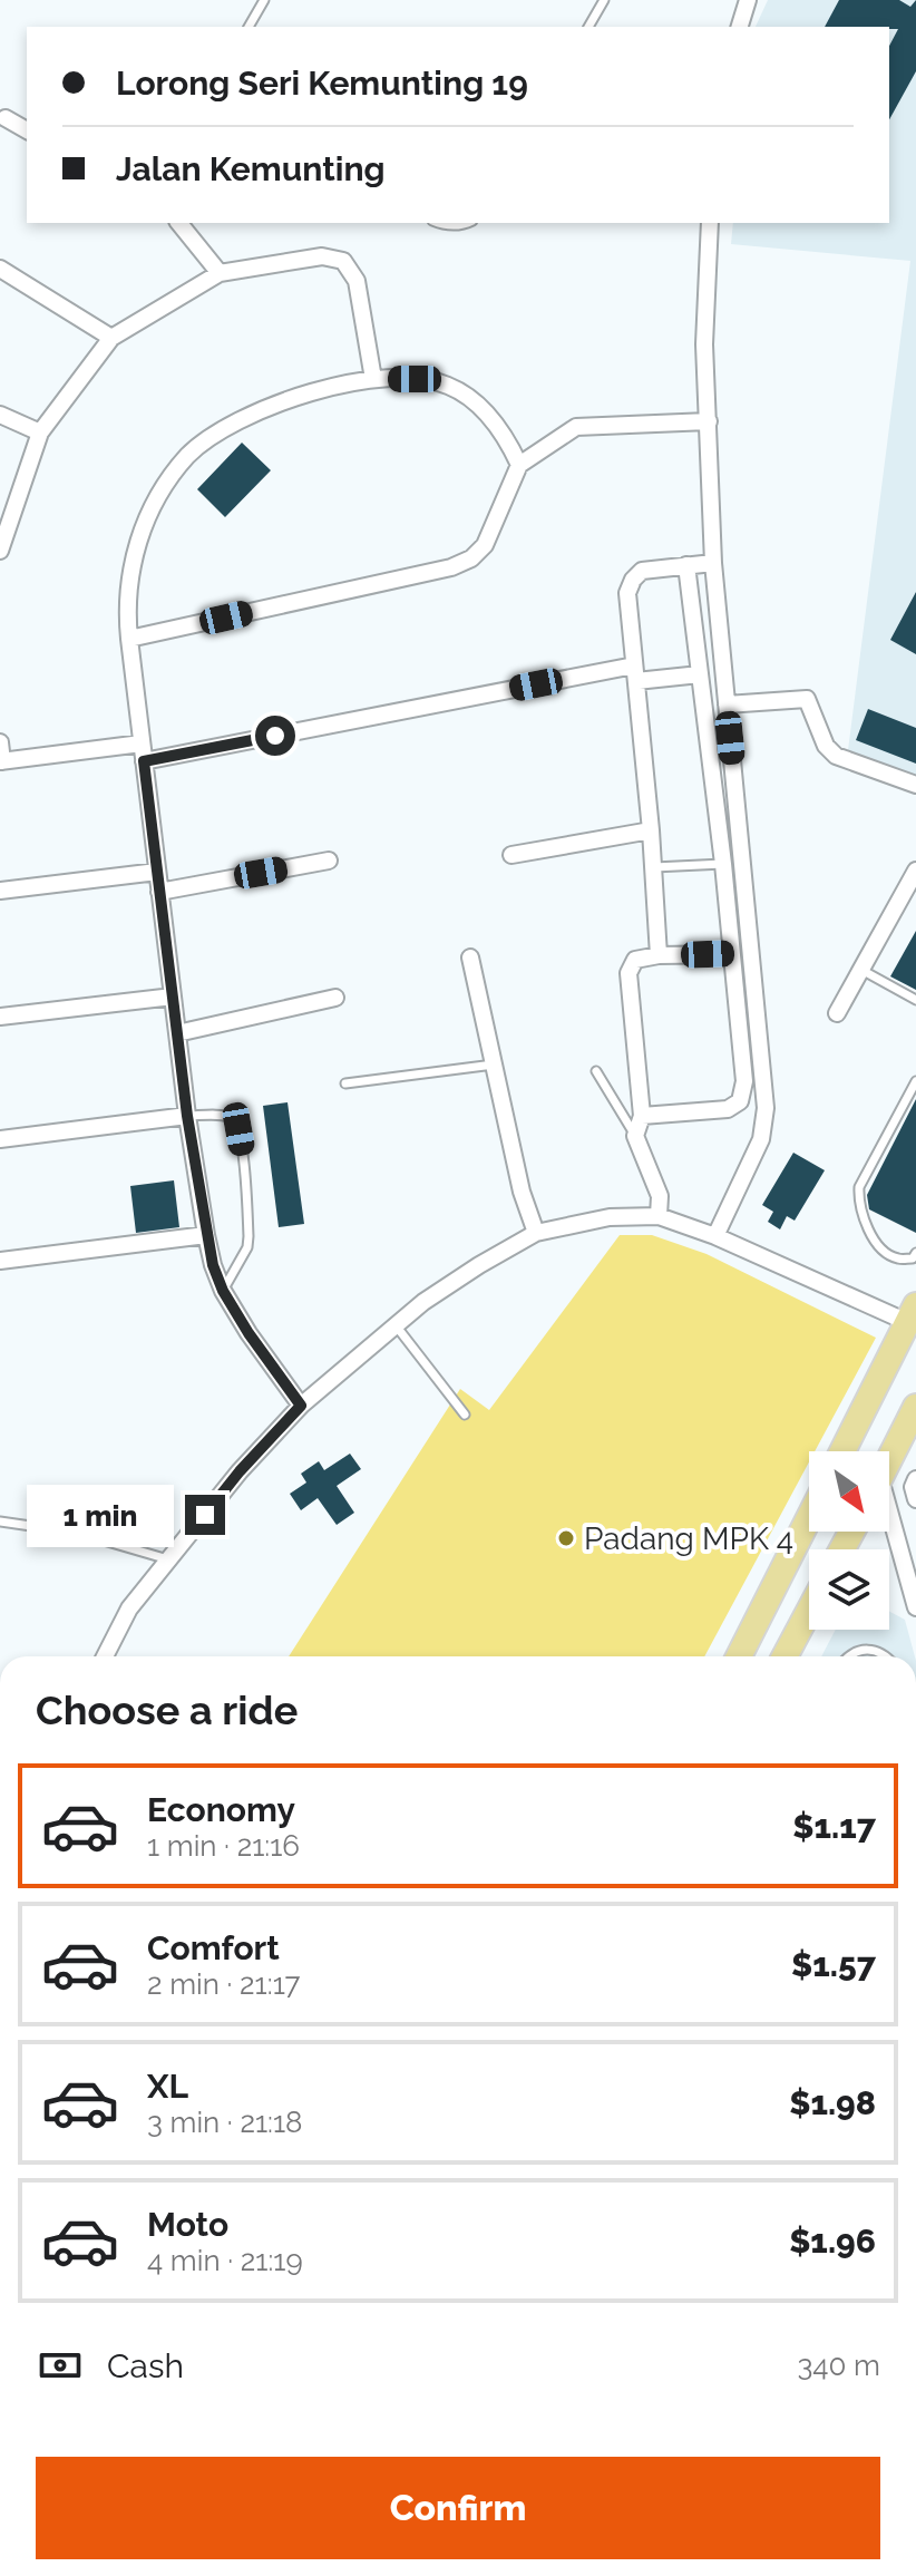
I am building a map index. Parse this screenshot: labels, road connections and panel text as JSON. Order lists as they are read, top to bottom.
{
  "places": ["Padang MPK 4"],
  "north": "bottom right",
  "page": {
    "banner": ["Lorong Seri Kemunting 19", "Jalan Kemunting"],
    "bubble": "1 min",
    "heading": "Choose a ride",
    "list": [
      {
        "name": "Economy",
        "note": "1 min · 21:16",
        "value": "$1.17"
      },
      {
        "name": "Comfort",
        "note": "2 min · 21:17",
        "value": "$1.57"
      },
      {
        "name": "XL",
        "note": "3 min · 21:18",
        "value": "$1.98"
      },
      {
        "name": "Moto",
        "note": "4 min · 21:19",
        "value": "$1.96"
      }
    ],
    "pay": ["Cash", "340 m"],
    "buttons": "Confirm"
  }
}
